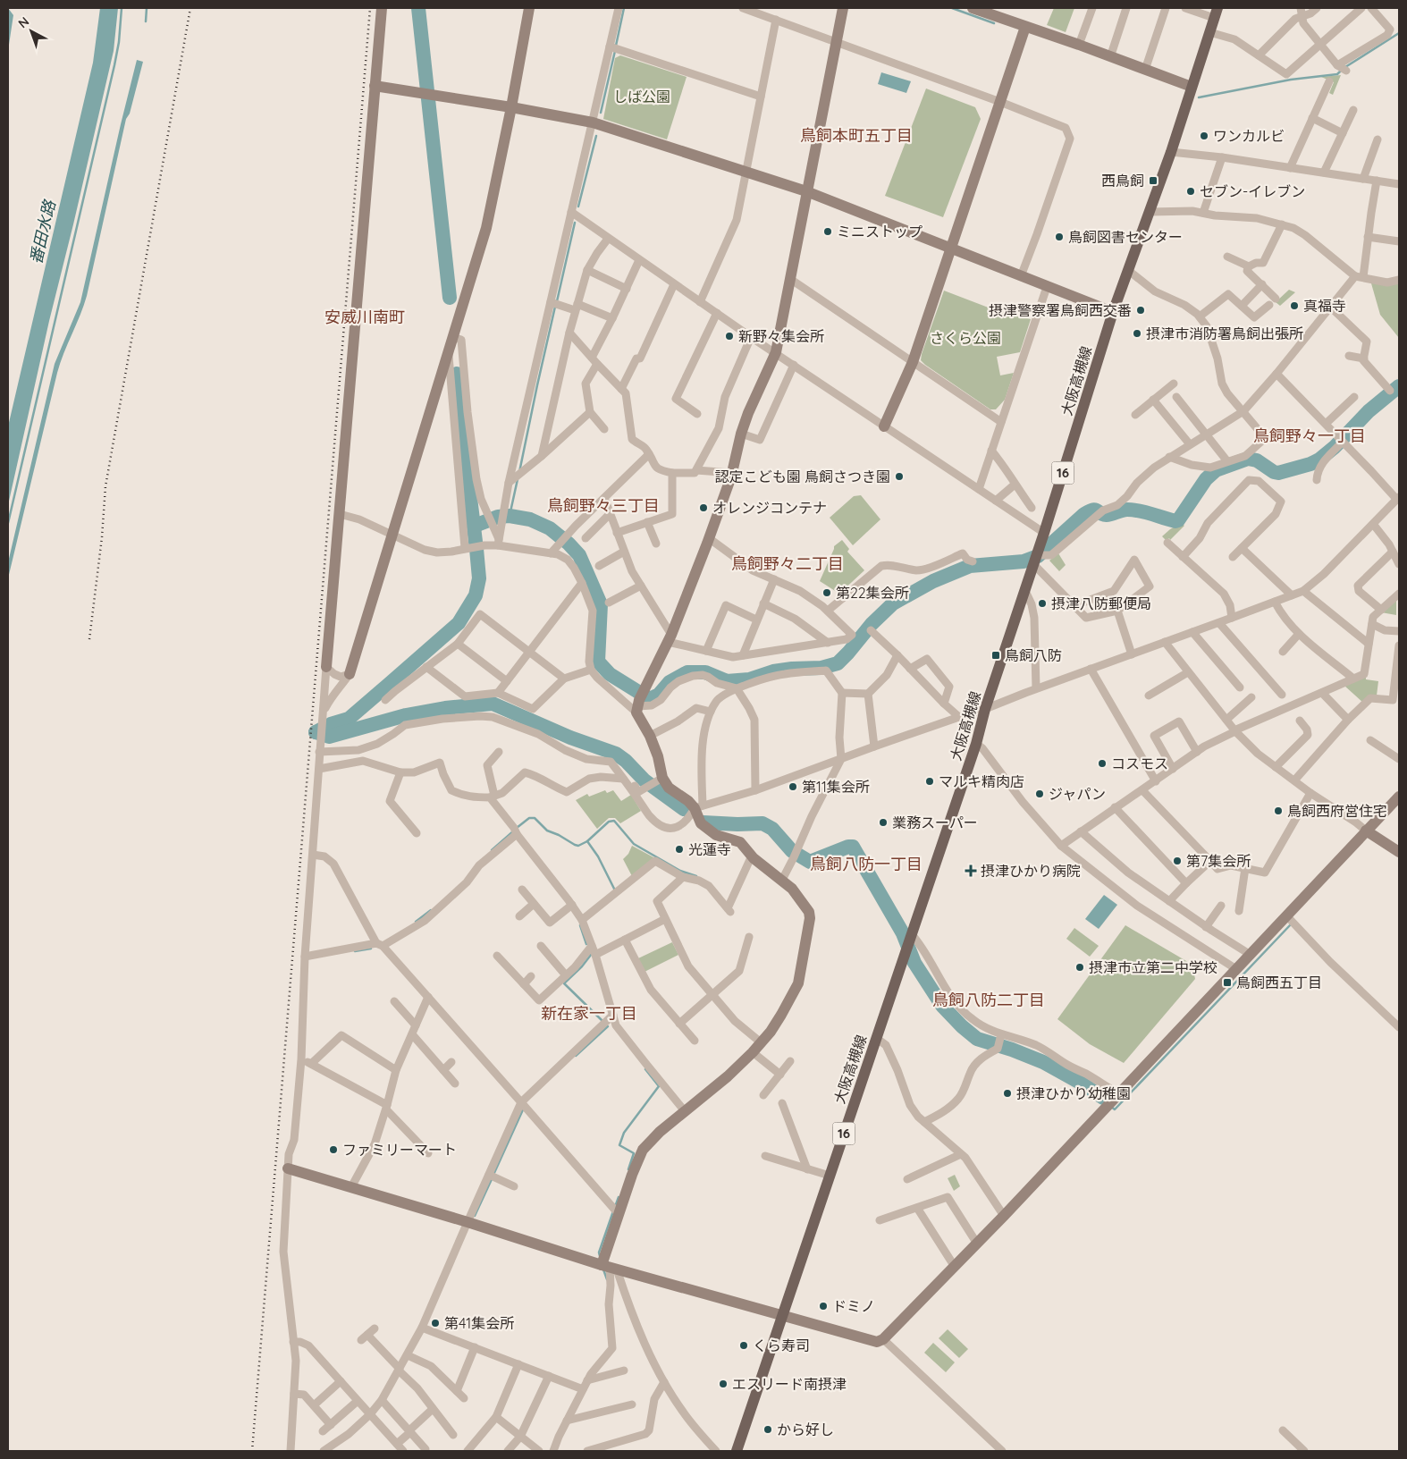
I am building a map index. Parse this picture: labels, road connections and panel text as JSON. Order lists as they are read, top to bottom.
{
  "streets": {
    "main road": ["大阪高槻線", "16"]
  },
  "districts": [
    "鳥飼本町五丁目",
    "安威川南町",
    "鳥飼野々一丁目",
    "鳥飼野々三丁目",
    "鳥飼野々二丁目",
    "鳥飼八防一丁目",
    "鳥飼八防二丁目",
    "新在家一丁目"
  ],
  "water": ["番田水路"],
  "parks": ["しば公園", "さくら公園"],
  "places": {
    "other": [
      "ワンカルビ",
      "セブン-イレブン",
      "ミニストップ",
      "鳥飼図書センター",
      "真福寺",
      "摂津警察署鳥飼西交番",
      "摂津市消防署鳥飼出張所",
      "新野々集会所",
      "認定こども園 鳥飼さつき園",
      "オレンジコンテナ",
      "第22集会所",
      "摂津八防郵便局",
      "コスモス",
      "マルキ精肉店",
      "第11集会所",
      "ジャパン",
      "鳥飼西府営住宅",
      "業務スーパー",
      "光蓮寺",
      "第7集会所",
      "摂津市立第二中学校",
      "摂津ひかり幼稚園",
      "ファミリーマート",
      "ドミノ",
      "第41集会所",
      "くら寿司",
      "エスリード南摂津",
      "から好し"
    ],
    "transit": ["西鳥飼", "鳥飼八防", "鳥飼西五丁目"],
    "health": ["摂津ひかり病院"]
  },
  "north": "top left"
}
